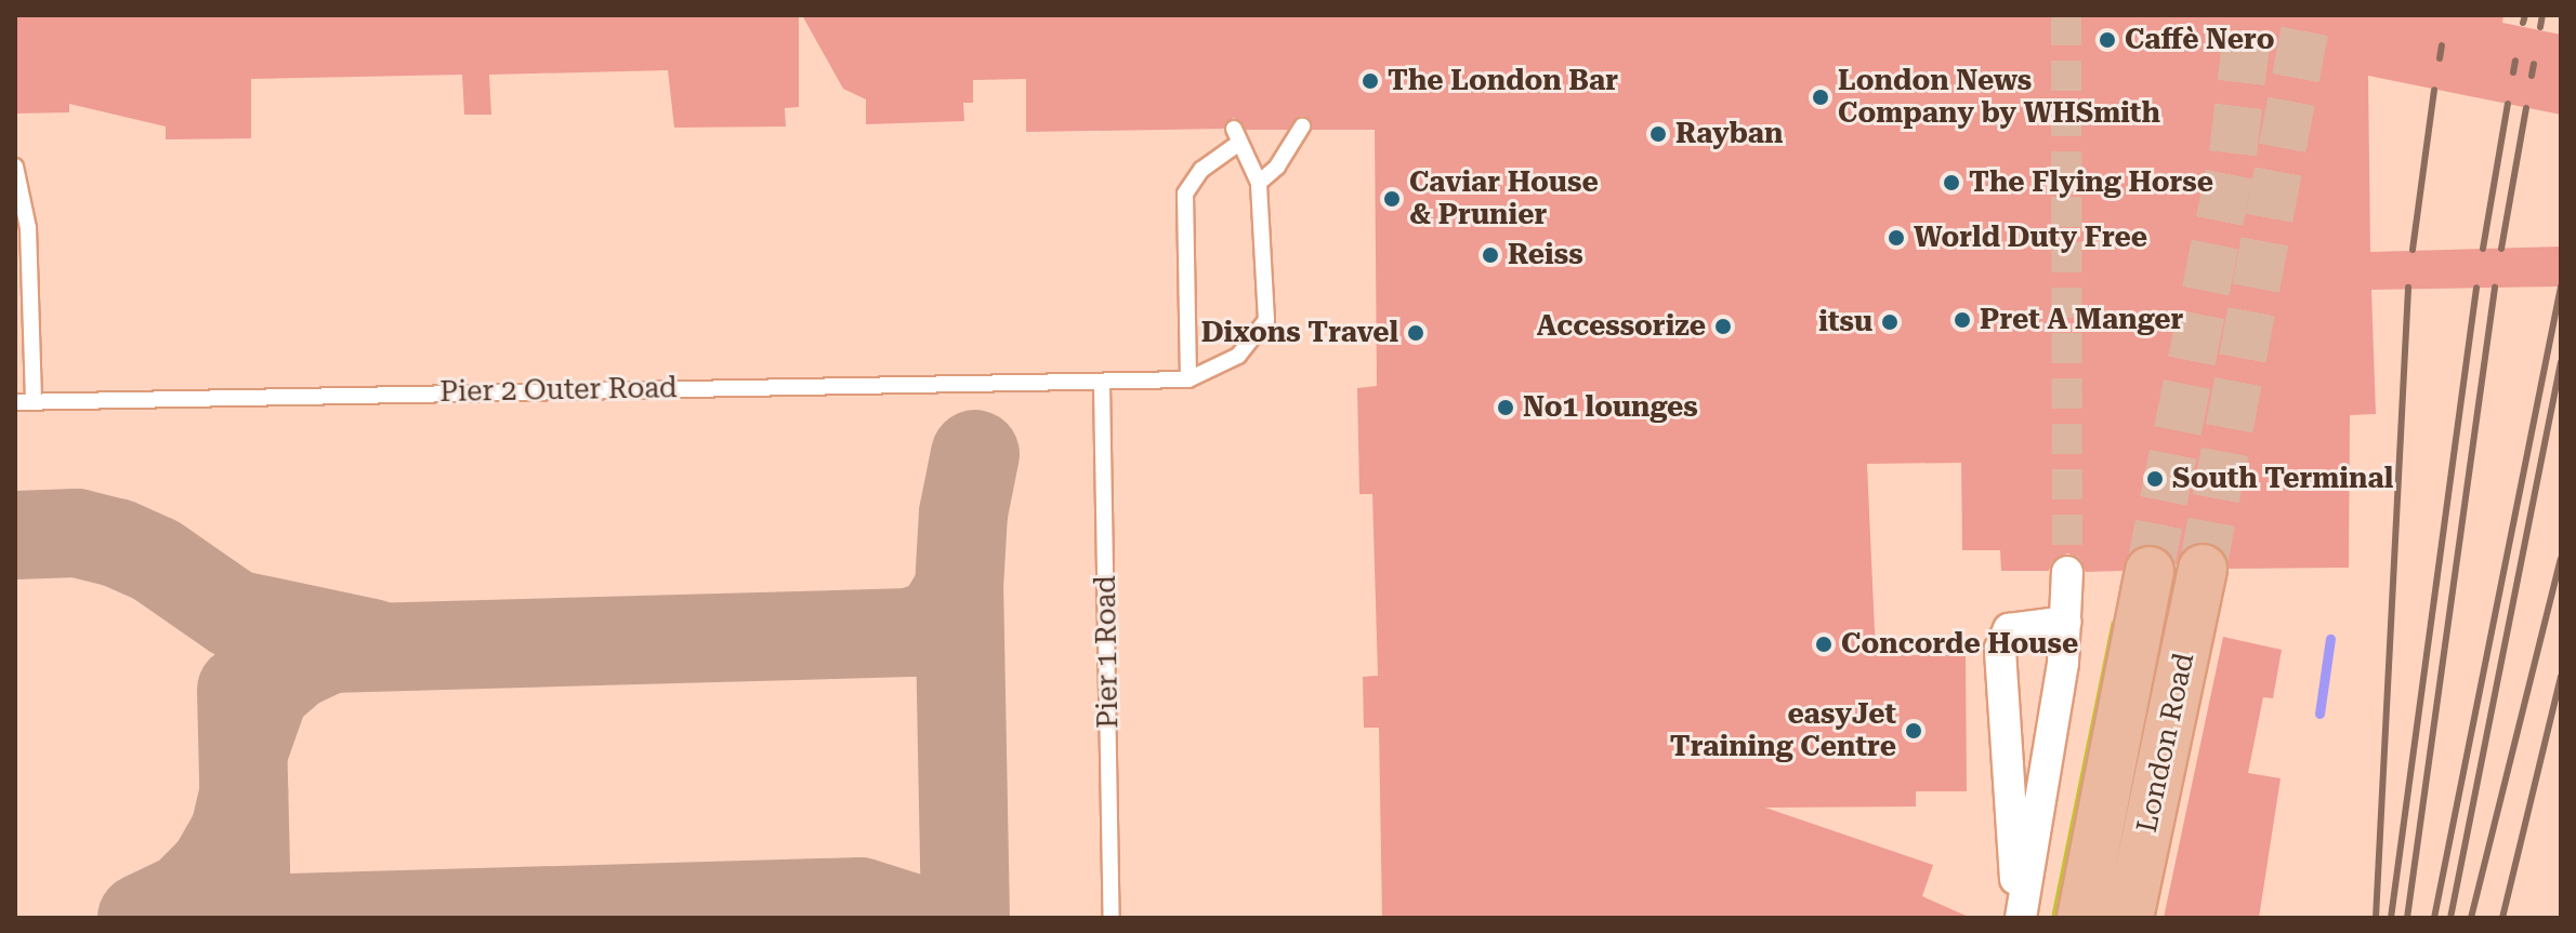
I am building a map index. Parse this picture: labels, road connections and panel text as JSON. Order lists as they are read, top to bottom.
{
  "streets": {
    "main road": ["London Road"],
    "lane": ["Pier 2 Outer Road", "Pier 1 Road"]
  },
  "crossings": [
    ["Pier 2 Outer Road", "Pier 1 Road"]
  ],
  "places": [
    "Caffè Nero",
    "The London Bar",
    "London News Company by WHSmith",
    "Rayban",
    "The Flying Horse",
    "Caviar House & Prunier",
    "World Duty Free",
    "Reiss",
    "Pret A Manger",
    "itsu",
    "Accessorize",
    "Dixons Travel",
    "No1 lounges",
    "South Terminal",
    "Concorde House",
    "easyJet Training Centre"
  ]
}
